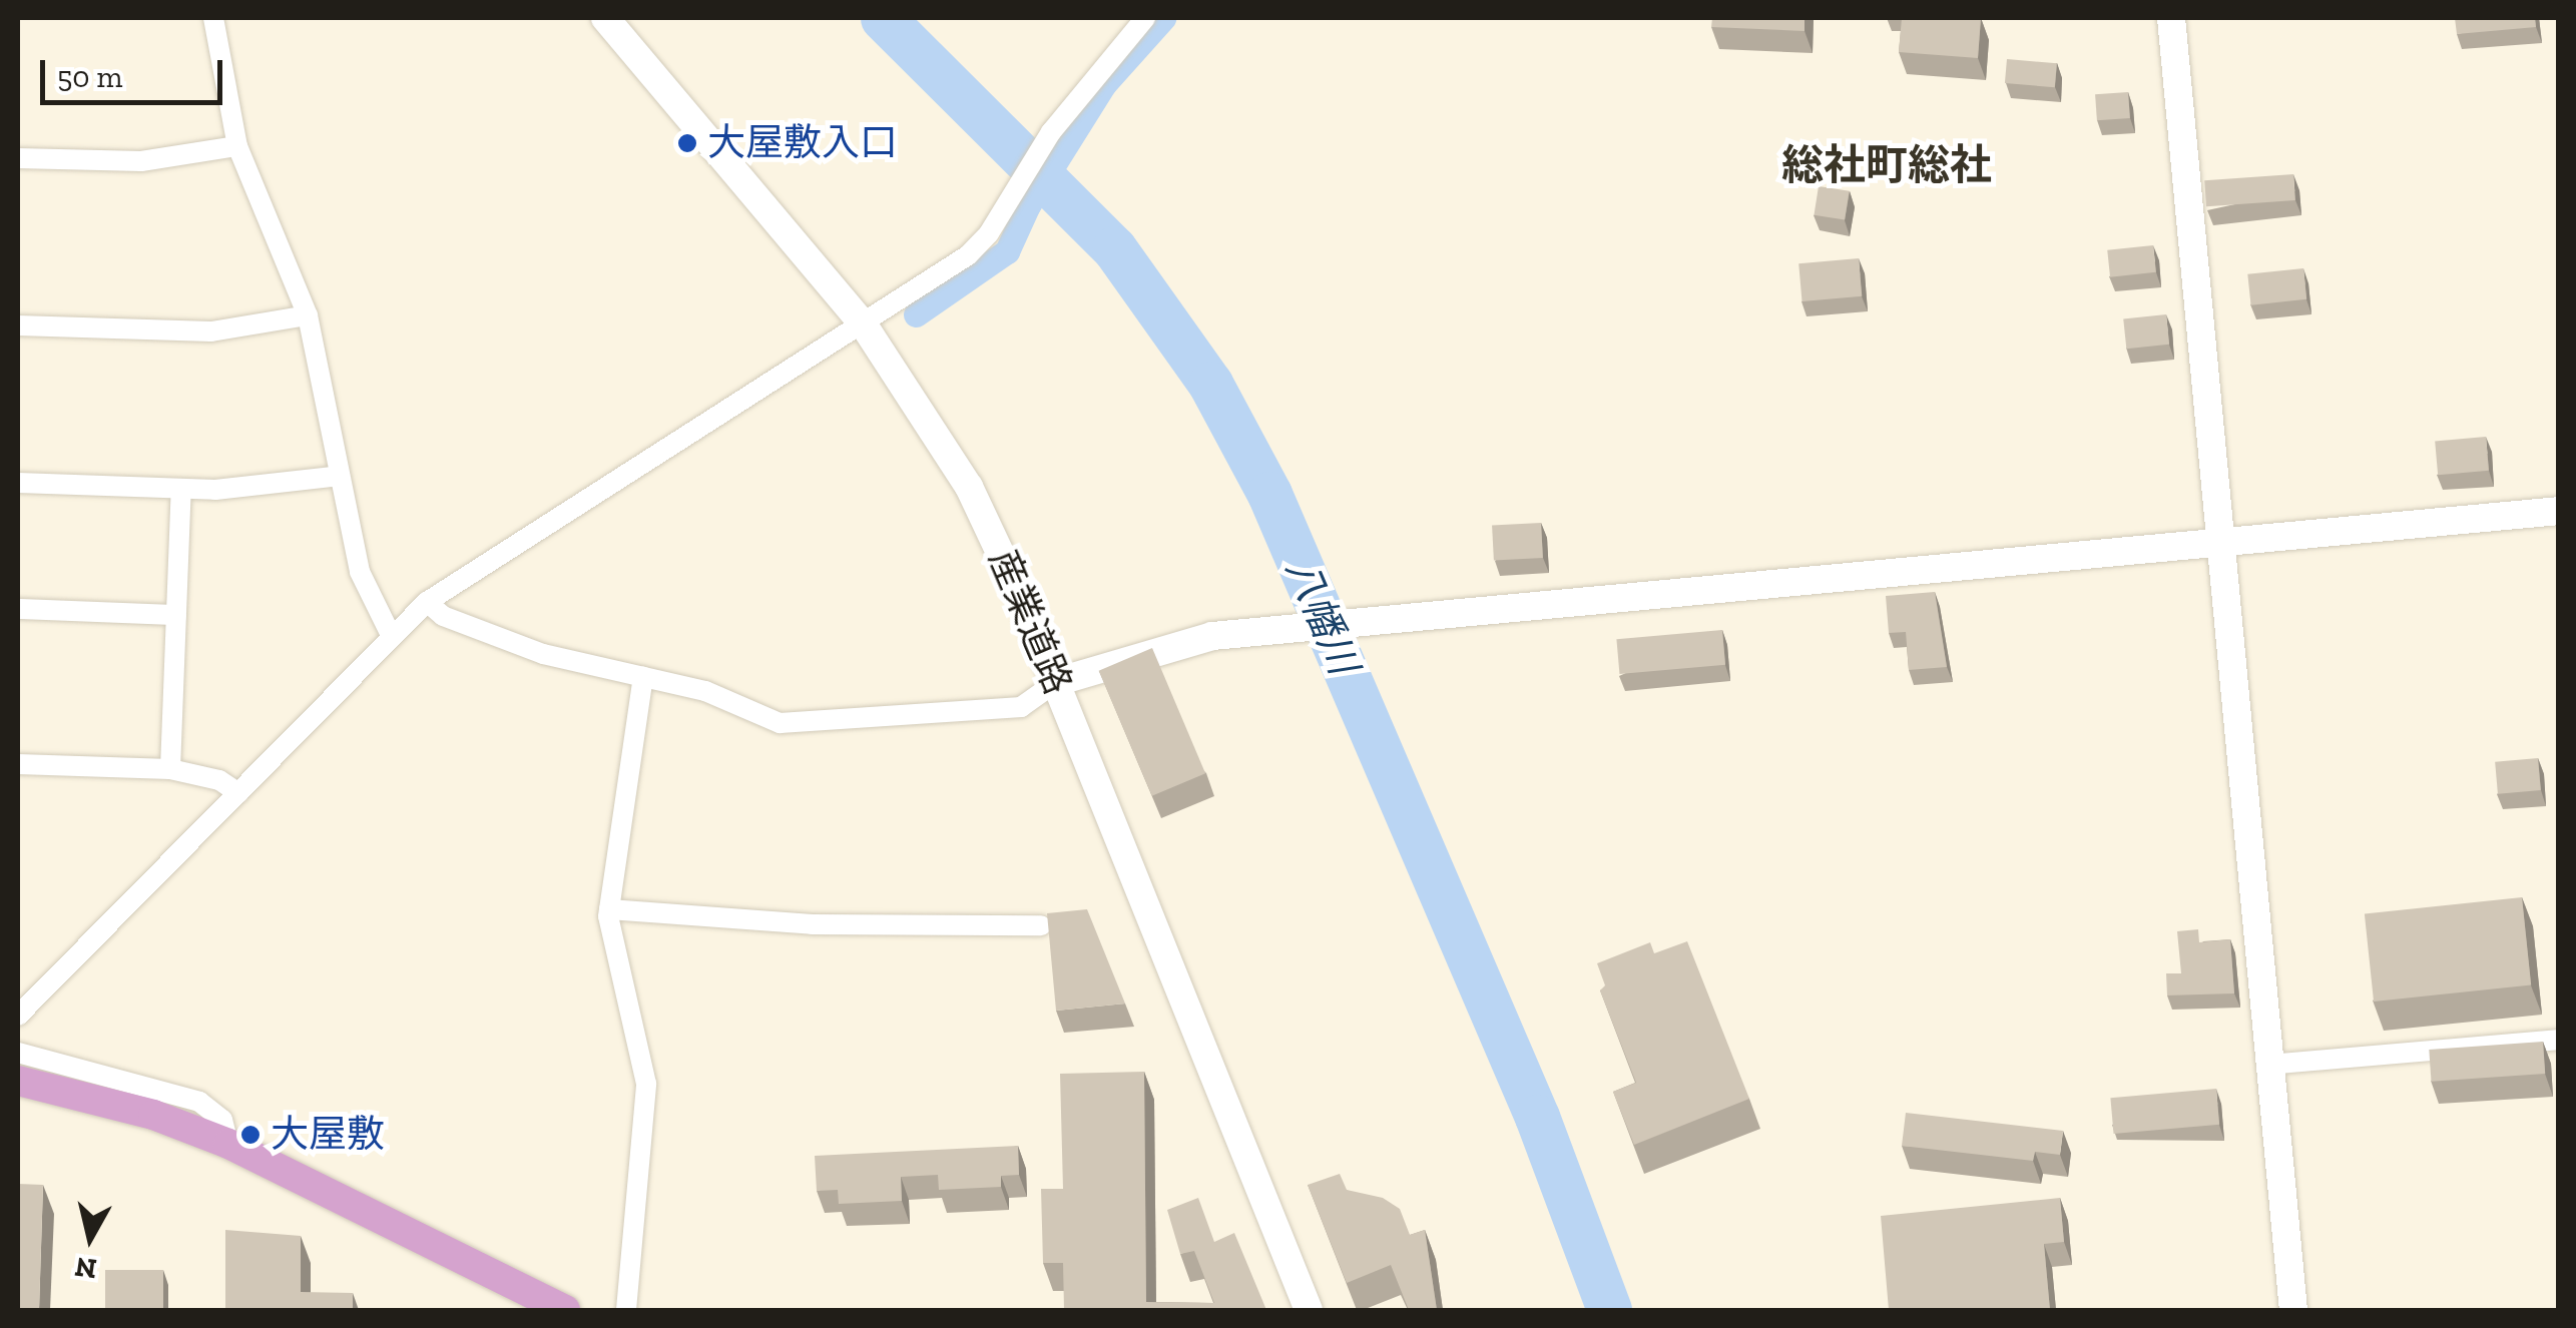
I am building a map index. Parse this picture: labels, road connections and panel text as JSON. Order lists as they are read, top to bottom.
{
  "streets": {
    "street": ["産業道路"]
  },
  "districts": ["総社町総社"],
  "water": ["八幡川"],
  "places": ["大屋敷入口", "大屋敷"],
  "scale_bar": "50 m",
  "north": "bottom"
}
